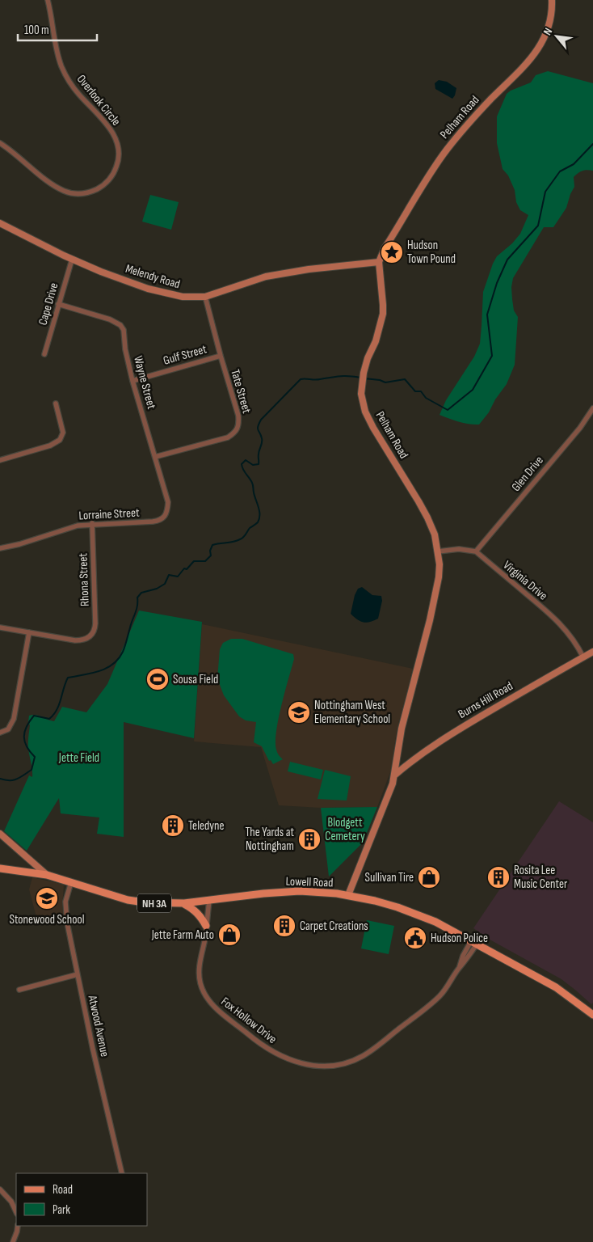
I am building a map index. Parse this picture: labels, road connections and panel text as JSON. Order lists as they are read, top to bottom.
{
  "streets": {
    "main road": ["Lowell Road", "NH 3A"],
    "street": [
      "Overlook Circle",
      "Pelham Road",
      "Melendy Road",
      "Cape Drive",
      "Gulf Street",
      "Wayne Street",
      "Tate Street",
      "Glen Drive",
      "Lorraine Street",
      "Rhona Street",
      "Virginia Drive",
      "Burns Hill Road",
      "Fox Hollow Drive",
      "Atwood Avenue"
    ]
  },
  "crossings": [
    ["Pelham Road", "Melendy Road"],
    ["Pelham Road", "Burns Hill Road"],
    ["Pelham Road", "Lowell Road"],
    ["Melendy Road", "Cape Drive"],
    ["Melendy Road", "Tate Street"],
    ["Cape Drive", "Wayne Street"],
    ["Gulf Street", "Wayne Street"],
    ["Gulf Street", "Tate Street"],
    ["Wayne Street", "Tate Street"],
    ["Wayne Street", "Lorraine Street"],
    ["Glen Drive", "Virginia Drive"],
    ["Lorraine Street", "Rhona Street"],
    ["Virginia Drive", "Burns Hill Road"],
    ["Lowell Road", "Fox Hollow Drive"],
    ["Lowell Road", "Atwood Avenue"]
  ],
  "parks": ["Jette Field", "Blodgett Cemetery"],
  "places": {
    "place": ["Hudson Town Pound"],
    "sports": ["Sousa Field"],
    "school or university": ["Nottingham West Elementary School", "Stonewood School"],
    "building": [
      "Teledyne",
      "The Yards at Nottingham",
      "Rosita Lee Music Center",
      "Carpet Creations"
    ],
    "shop": ["Sullivan Tire", "Jette Farm Auto"],
    "public building": ["Hudson Police"]
  },
  "legend": ["Road", "Park"],
  "scale_bar": "100 m",
  "north": "top left"
}
